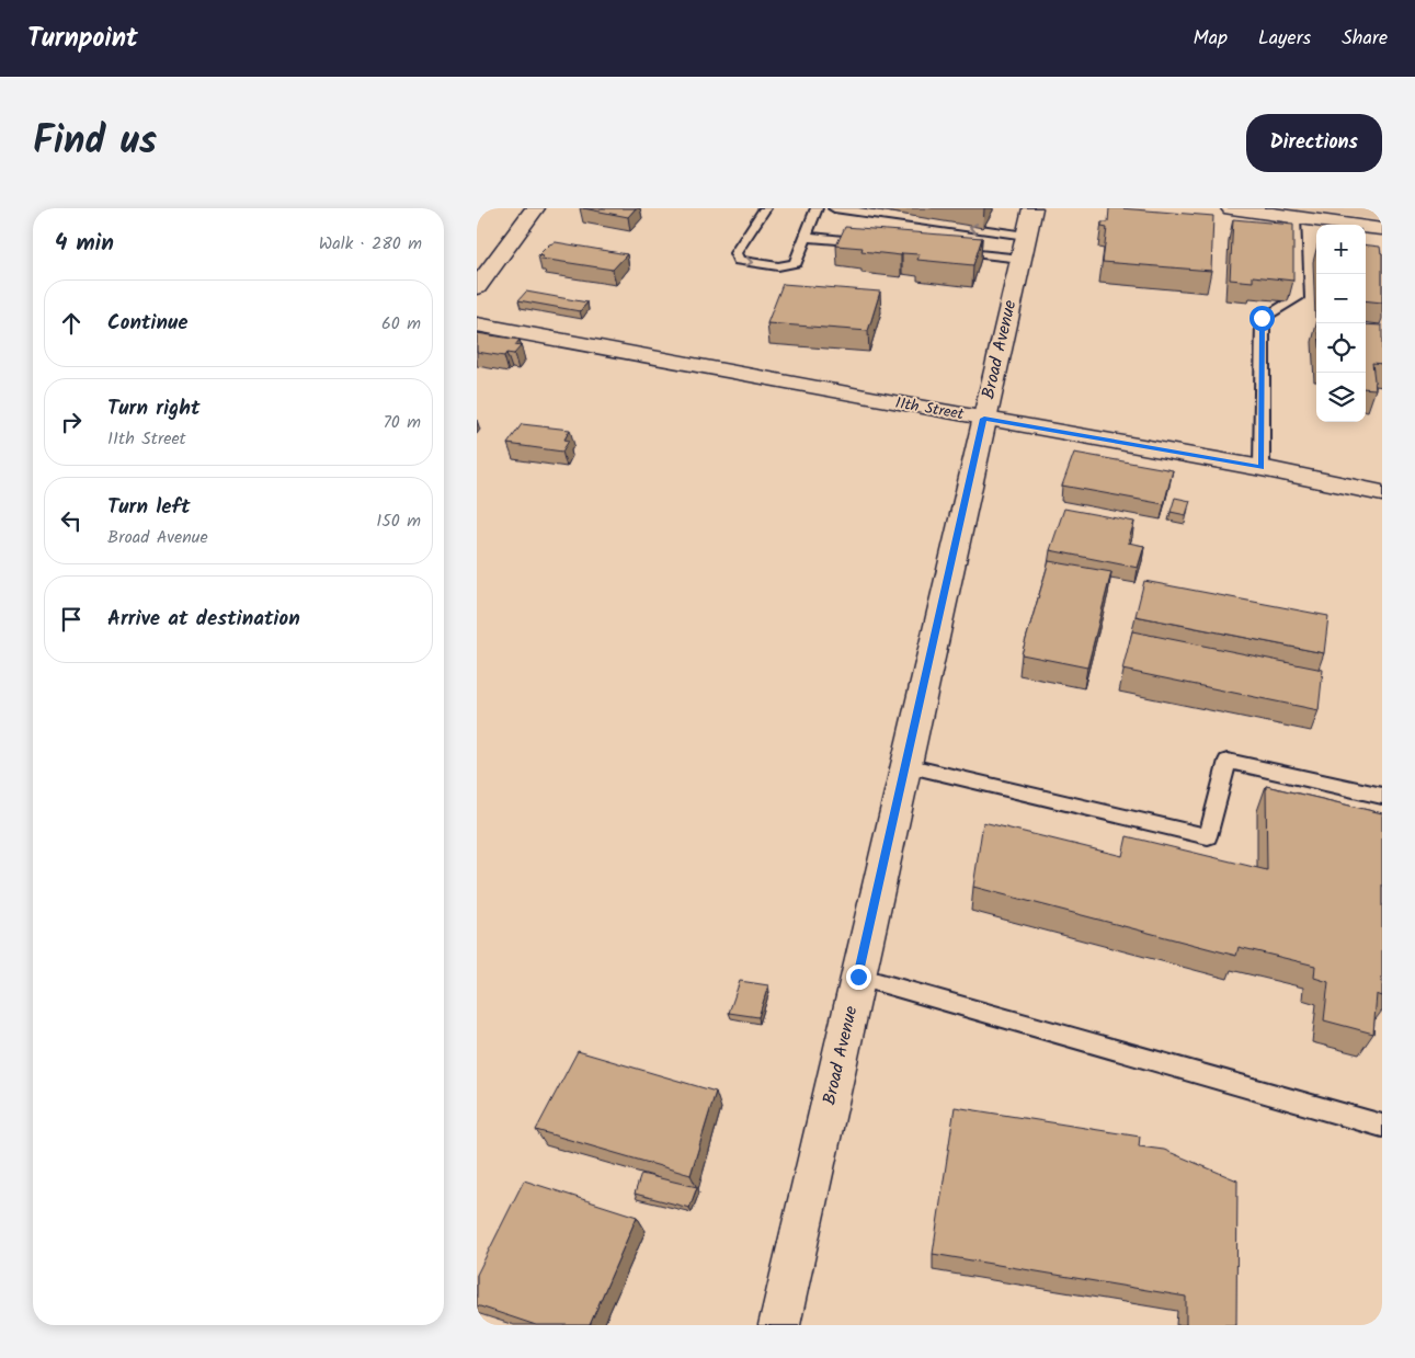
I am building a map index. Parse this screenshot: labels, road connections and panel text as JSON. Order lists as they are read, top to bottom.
{
  "streets": {
    "street": ["Broad Avenue", "11th Street"]
  },
  "crossings": [
    ["Broad Avenue", "11th Street"]
  ],
  "page": {
    "header": "Turnpoint",
    "nav": ["Map", "Layers", "Share"],
    "title": "Find us",
    "buttons": "Directions",
    "heading": ["4 min", "Walk · 280 m"],
    "map_buttons": ["+", "−"],
    "list": [
      ["Continue", "60 m"],
      ["Turn right", "11th Street", "70 m"],
      ["Turn left", "Broad Avenue", "150 m"],
      "Arrive at destination"
    ]
  }
}
